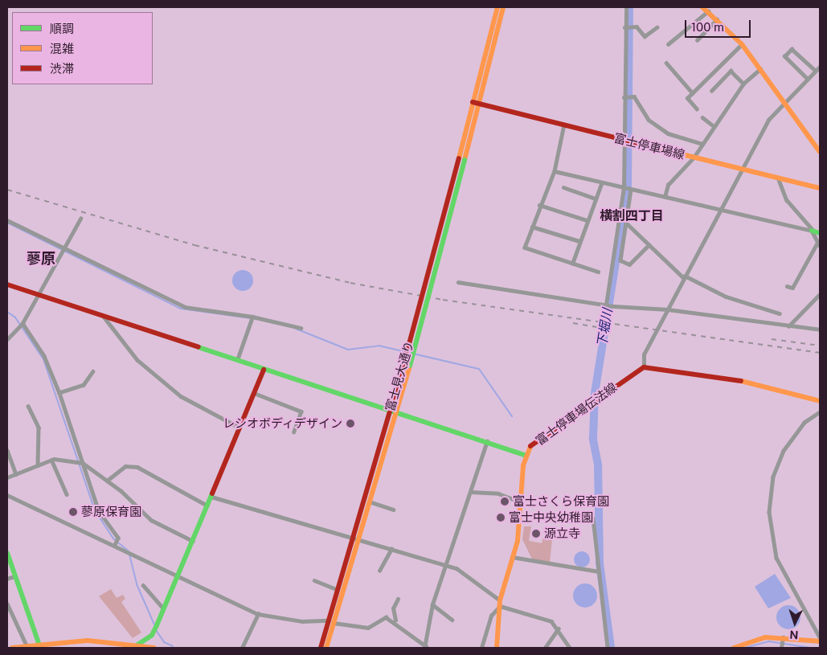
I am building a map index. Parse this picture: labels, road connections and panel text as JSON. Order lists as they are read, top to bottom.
{
  "streets": {
    "street": ["富士停車場線", "富士見大通り", "富士停車場伝法線"]
  },
  "crossings": [
    ["富士停車場線", "富士見大通り"]
  ],
  "districts": ["横割四丁目", "蓼原"],
  "water": ["下堀川"],
  "places": [
    "レシオボディデザイン",
    "富士さくら保育園",
    "蓼原保育園",
    "富士中央幼稚園",
    "源立寺"
  ],
  "legend": ["順調", "混雑", "渋滞"],
  "scale_bar": "100 m",
  "north": "bottom"
}
